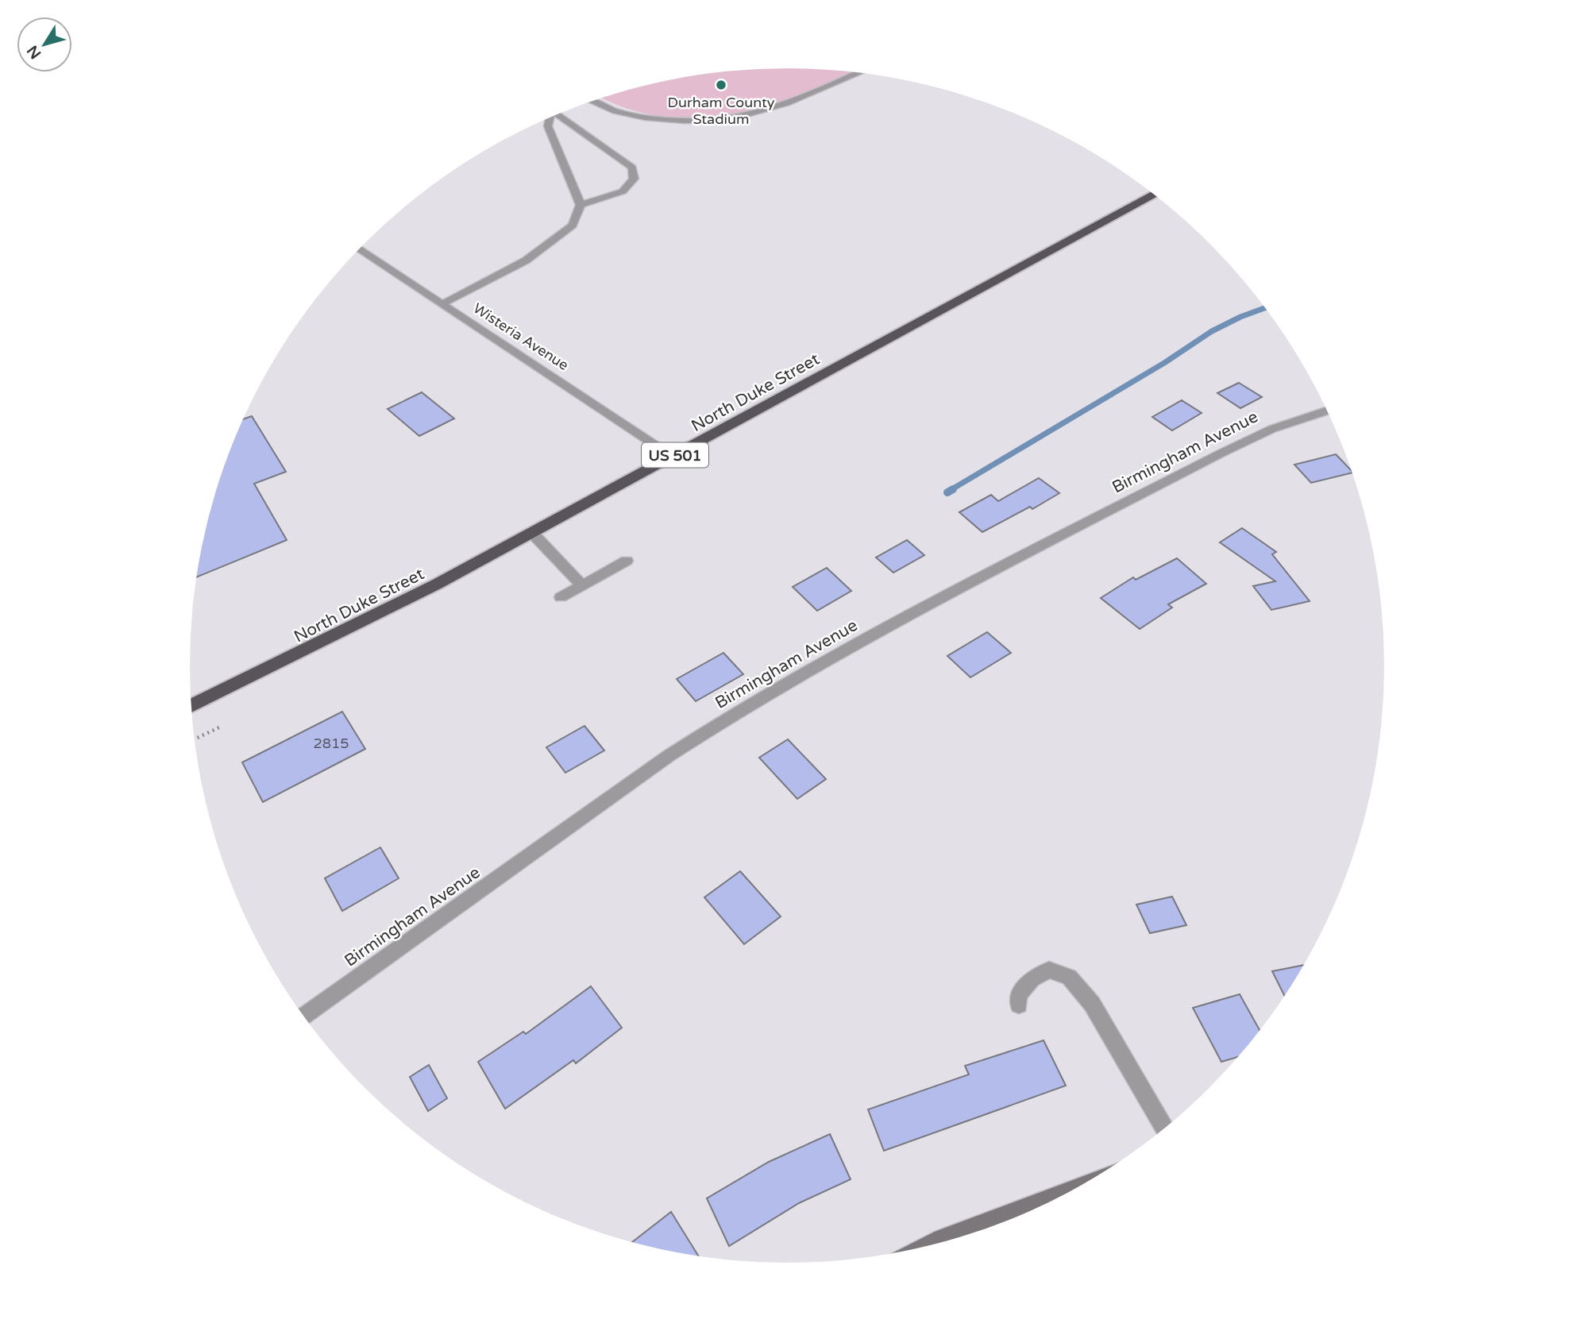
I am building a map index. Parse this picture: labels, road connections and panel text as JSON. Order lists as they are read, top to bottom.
{
  "streets": {
    "highway": ["North Duke Street", "US 501"],
    "street": ["Wisteria Avenue", "Birmingham Avenue"]
  },
  "crossings": [
    ["Wisteria Avenue", "North Duke Street"]
  ],
  "places": ["Durham County Stadium"],
  "house_numbers": ["2815"],
  "north": "bottom left"
}
